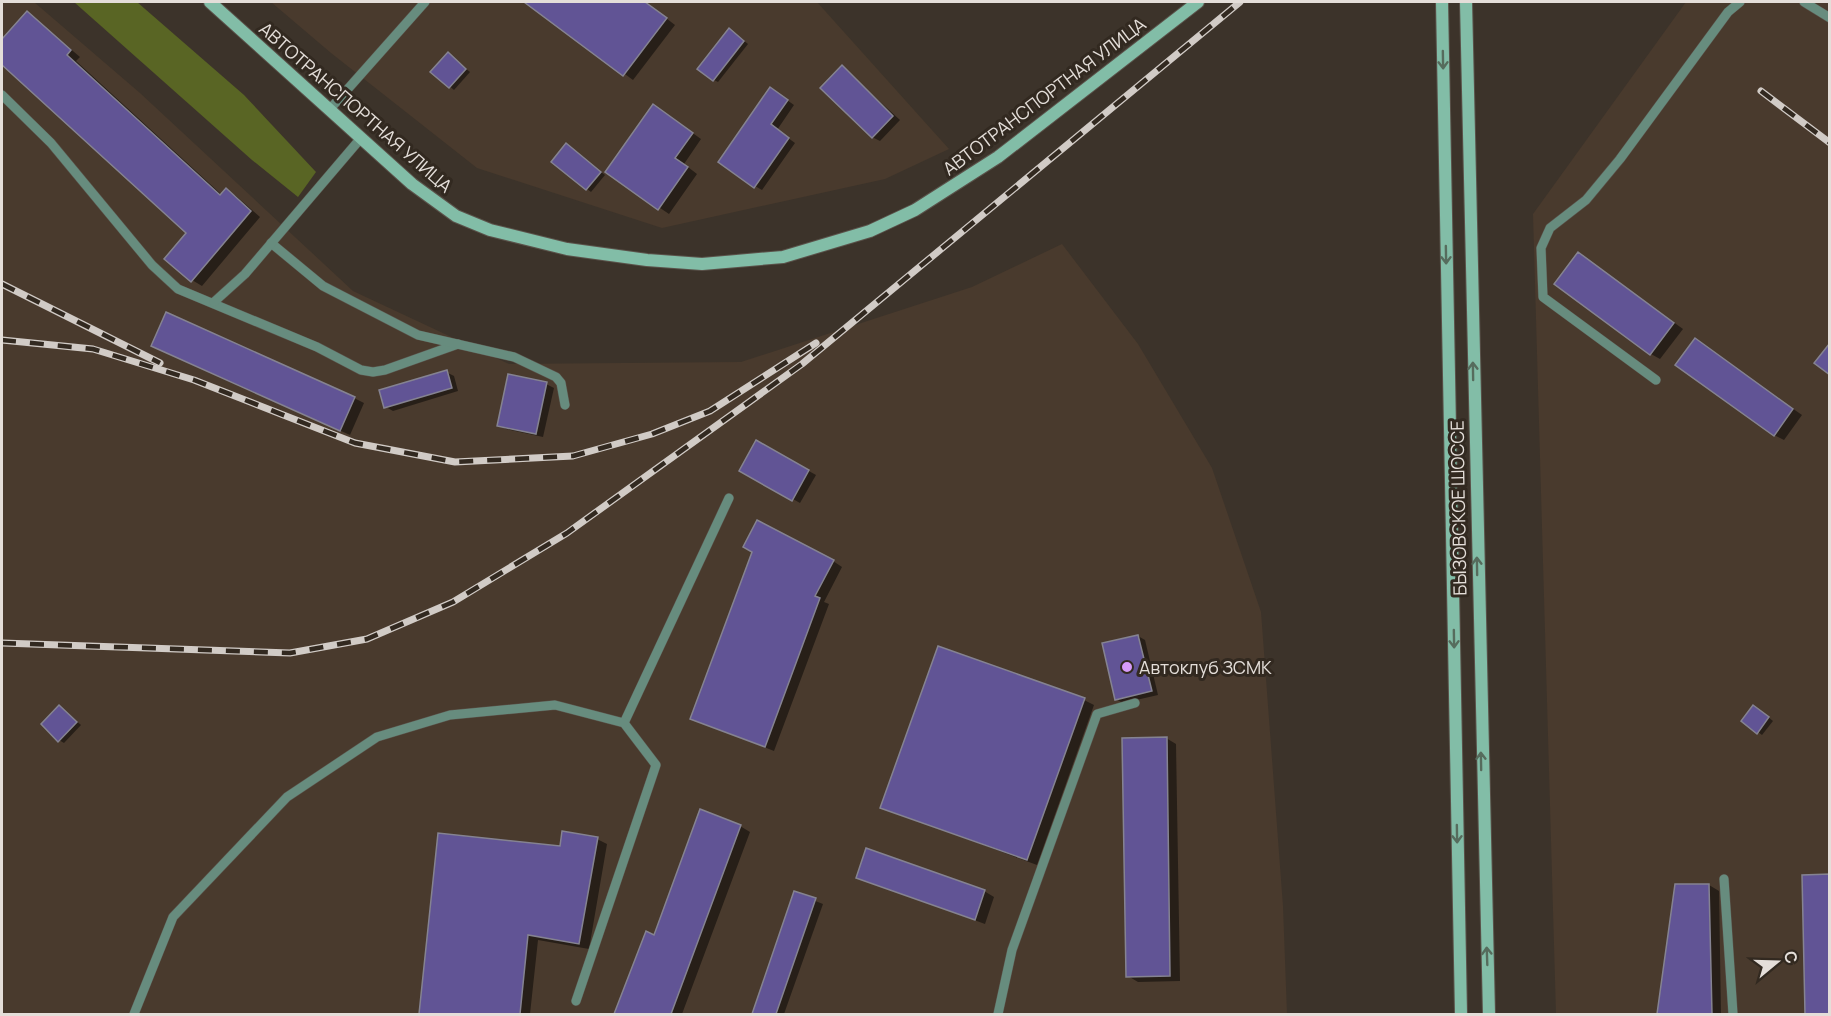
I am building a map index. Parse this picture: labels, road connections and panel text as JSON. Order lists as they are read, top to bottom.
{
  "streets": {
    "main road": ["АВТОТРАНСПОРТНАЯ УЛИЦА", "БЫЗОВСКОЕ ШОССЕ"]
  },
  "places": ["Автоклуб ЗСМК"],
  "north": "right"
}
